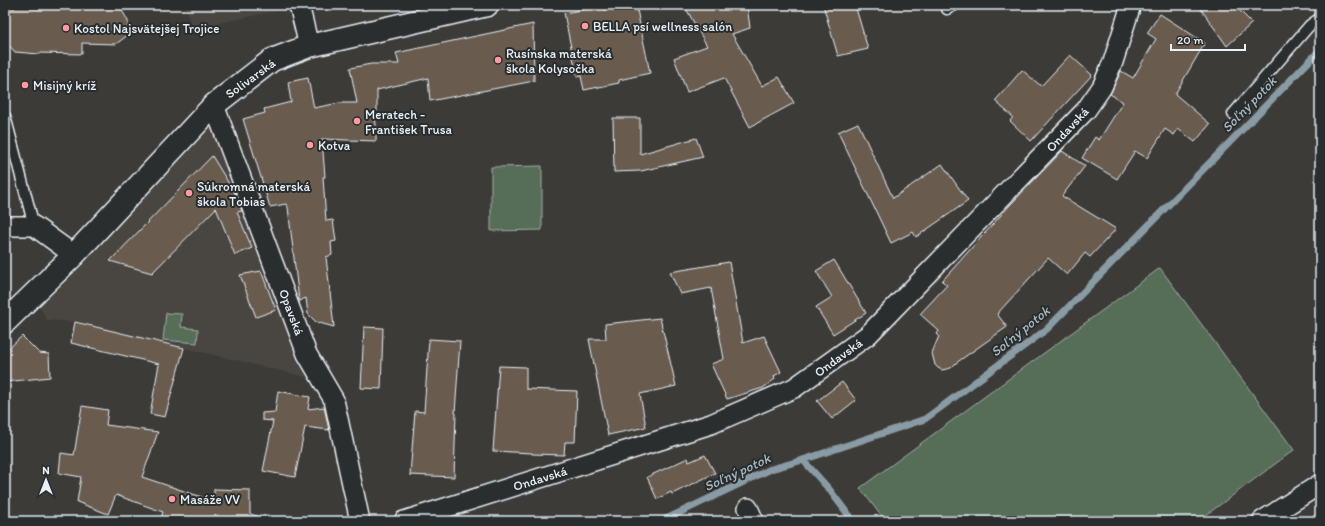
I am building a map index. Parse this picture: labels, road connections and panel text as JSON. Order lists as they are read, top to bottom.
{
  "streets": {
    "street": ["Solivarská", "Ondavská", "Opavská"]
  },
  "crossings": [
    ["Solivarská", "Opavská"]
  ],
  "water": ["Soľný potok"],
  "places": [
    "BELLA psí wellness salón",
    "Kostol Najsvätejšej Trojice",
    "Rusínska materská škola Kolysočka",
    "Misijný kríž",
    "Meratech - František Trusa",
    "Kotva",
    "Súkromná materská škola Tobias",
    "Masáže VV"
  ],
  "scale_bar": "20 m",
  "north": "top"
}
